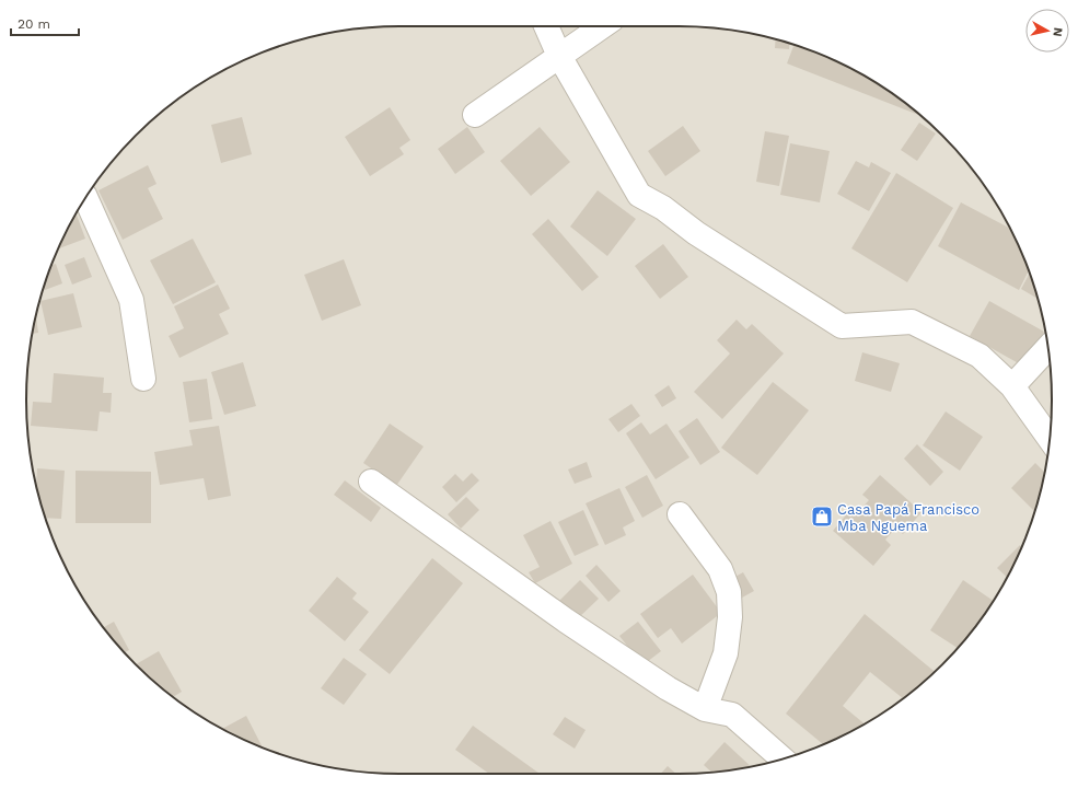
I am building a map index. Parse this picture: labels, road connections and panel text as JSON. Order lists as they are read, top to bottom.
{
  "places": {
    "shop": ["Casa Papá Francisco Mba Nguema"]
  },
  "scale_bar": "20 m",
  "north": "right"
}
